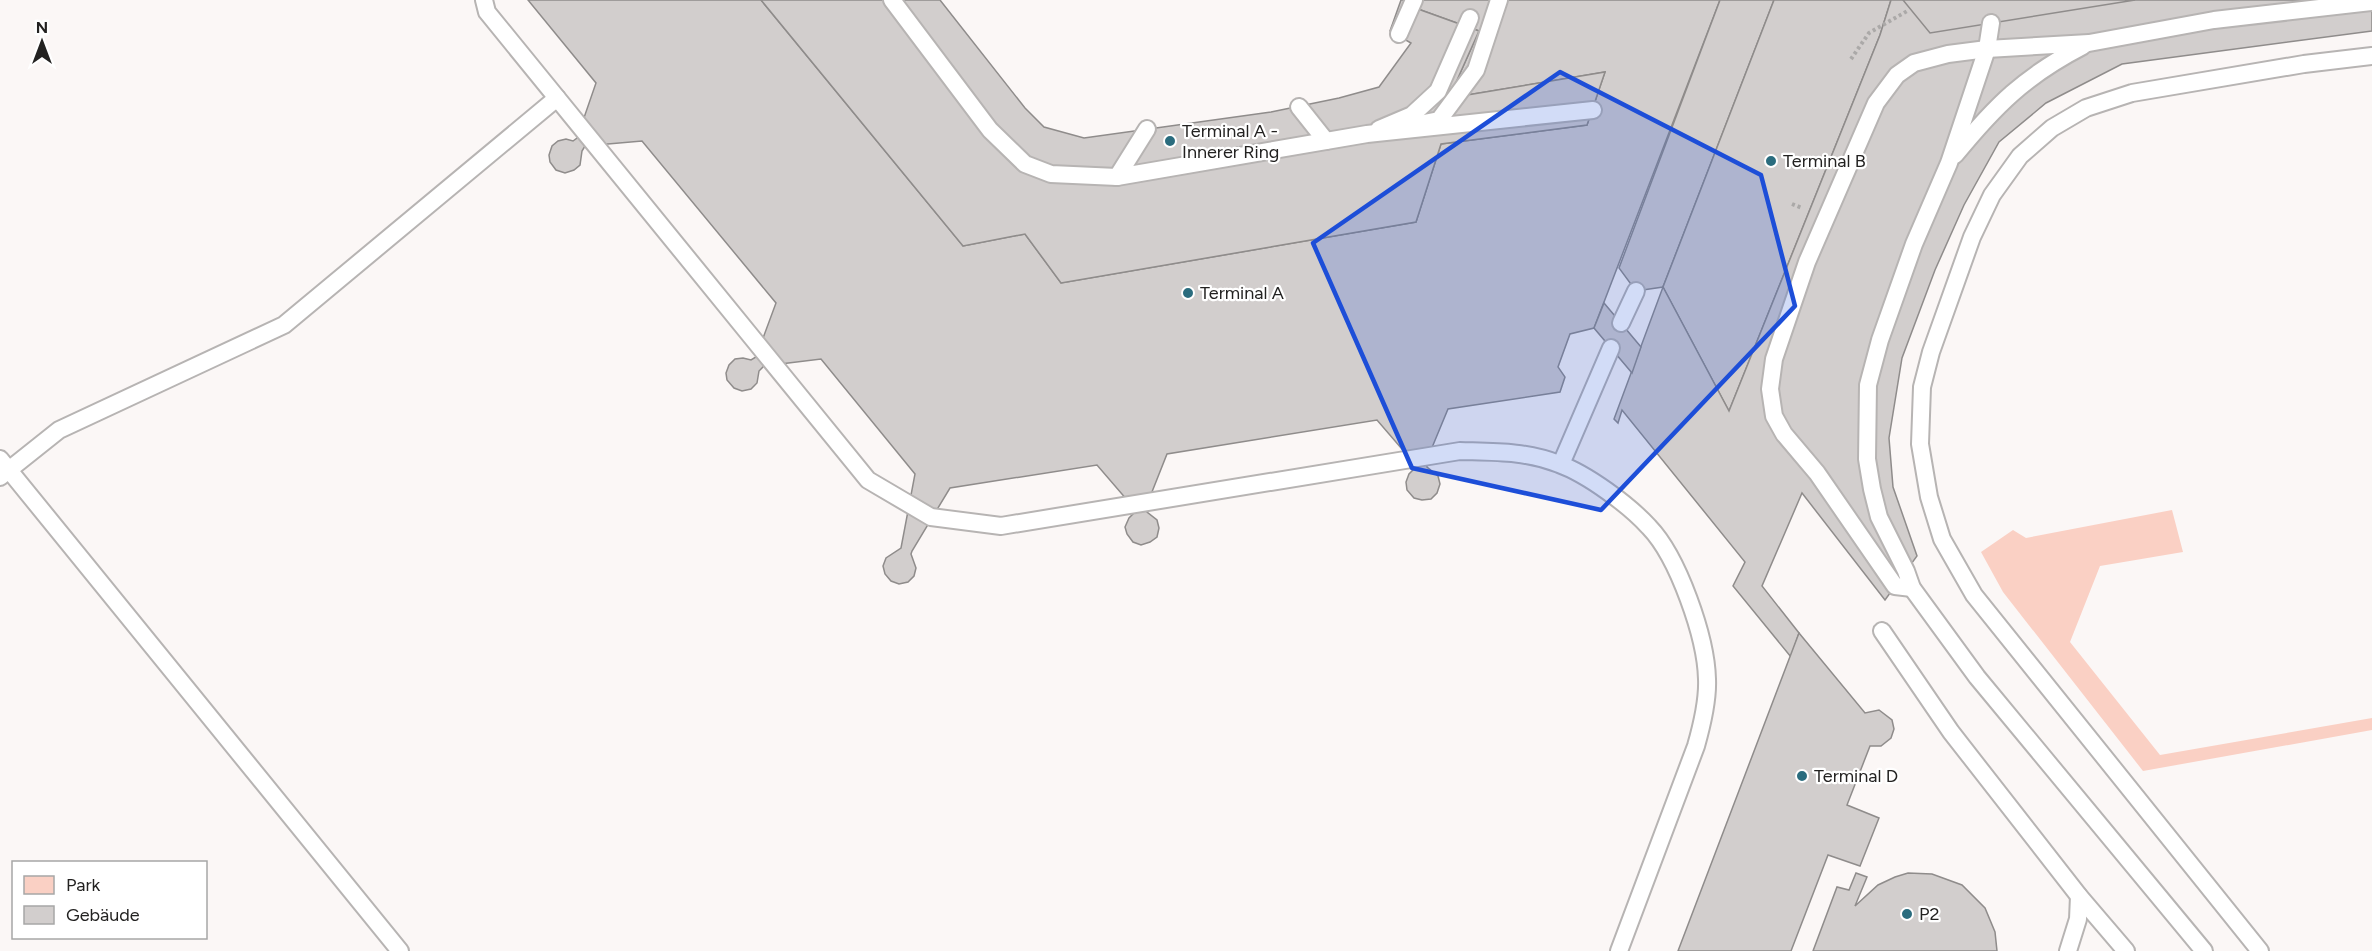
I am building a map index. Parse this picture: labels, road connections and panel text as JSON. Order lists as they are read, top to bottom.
{
  "places": [
    "Terminal A - Innerer Ring",
    "Terminal B",
    "Terminal A",
    "Terminal D",
    "P2"
  ],
  "legend": ["Park", "Gebäude"],
  "north": "top"
}
